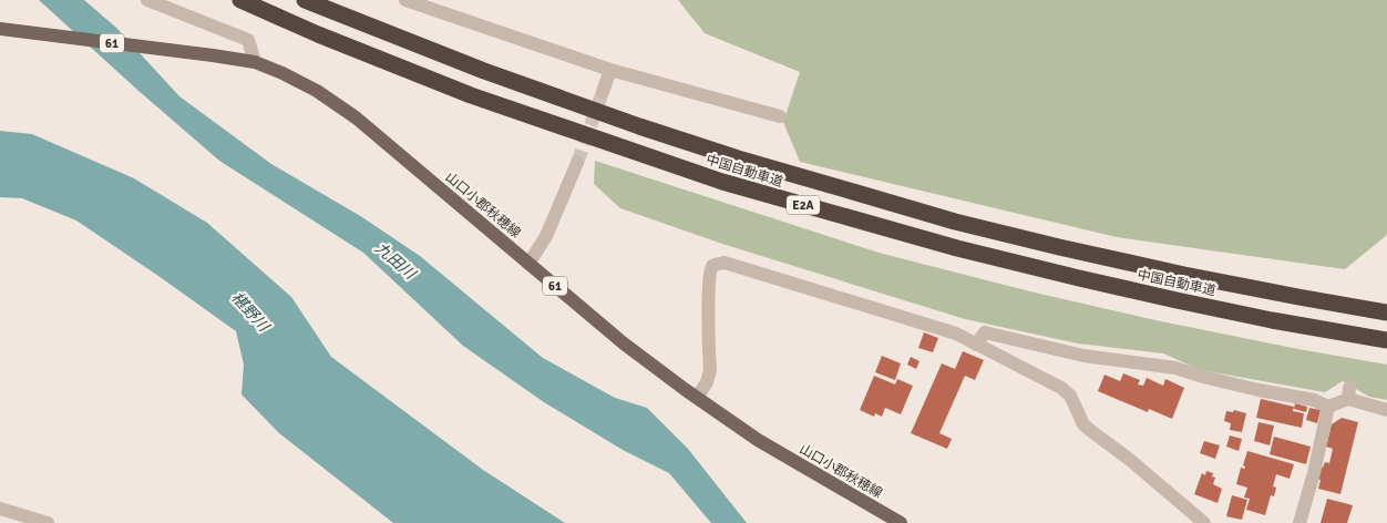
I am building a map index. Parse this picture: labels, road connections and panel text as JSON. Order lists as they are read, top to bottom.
{
  "streets": {
    "highway": ["中国自動車道", "E2A"],
    "main road": ["61", "山口小郡秋穂線"]
  },
  "water": ["九田川", "椹野川"]
}
